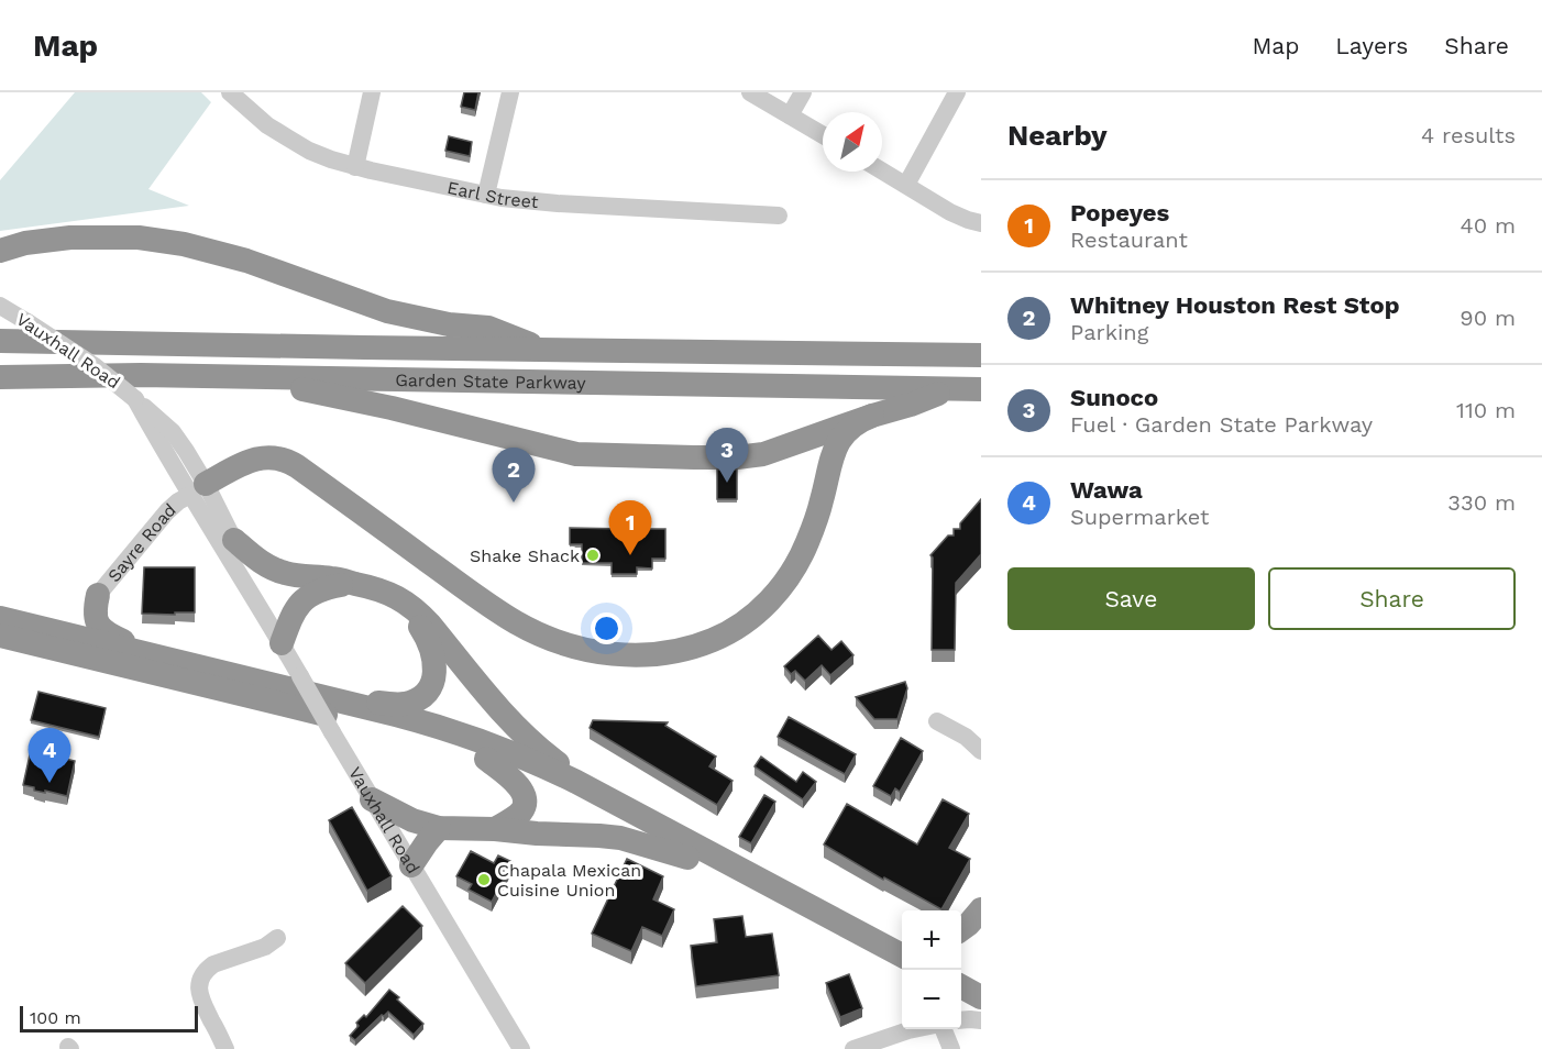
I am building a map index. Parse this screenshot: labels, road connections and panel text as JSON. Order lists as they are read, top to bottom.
{
  "streets": {
    "highway": ["Garden State Parkway"],
    "street": ["Earl Street", "Vauxhall Road", "Sayre Road"]
  },
  "crossings": [
    ["Vauxhall Road", "Sayre Road"]
  ],
  "places": ["Shake Shack", "Chapala Mexican Cuisine Union"],
  "scale_bar": "100 m",
  "north": "top right",
  "page": {
    "header": "Map",
    "nav": ["Map", "Layers", "Share"],
    "heading": ["Nearby", "4 results"],
    "list": [
      {
        "mark": "1",
        "name": "Popeyes",
        "note": "Restaurant",
        "value": "40 m"
      },
      {
        "mark": "2",
        "name": "Whitney Houston Rest Stop",
        "note": "Parking",
        "value": "90 m"
      },
      {
        "mark": "3",
        "name": "Sunoco",
        "note": "Fuel · Garden State Parkway",
        "value": "110 m"
      },
      {
        "mark": "4",
        "name": "Wawa",
        "note": "Supermarket",
        "value": "330 m"
      }
    ],
    "pins": [
      "3",
      "2",
      "1",
      "4"
    ],
    "buttons": ["Save", "Share"],
    "map_buttons": ["+", "−"],
    "scale": "100 m"
  }
}
